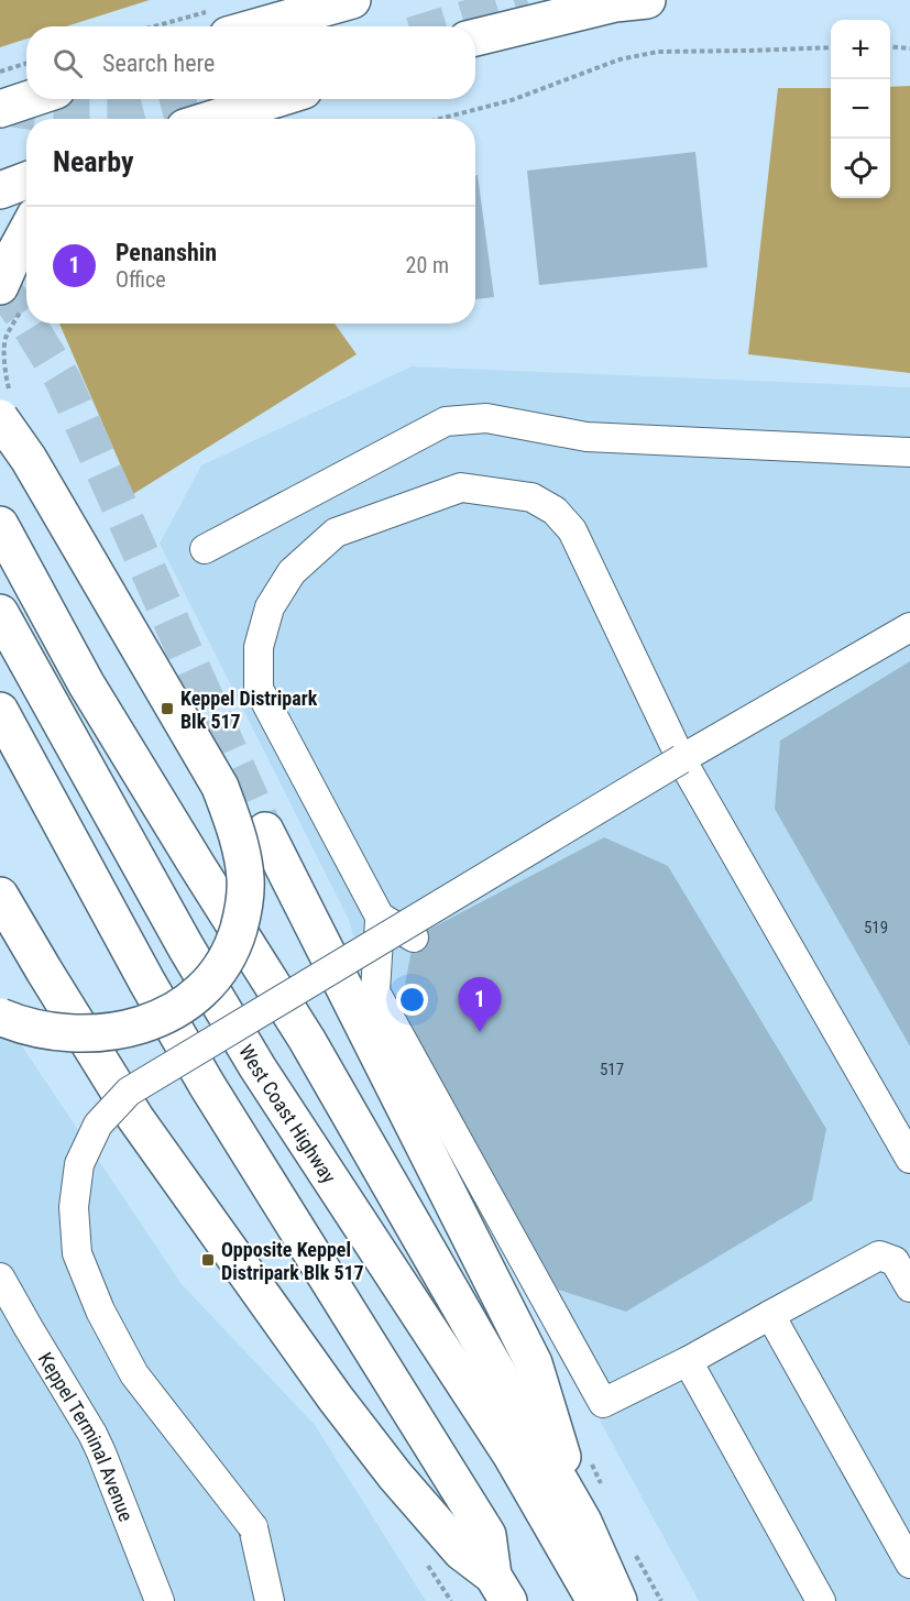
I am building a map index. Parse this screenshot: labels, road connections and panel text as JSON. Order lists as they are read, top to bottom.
{
  "streets": {
    "main road": ["West Coast Highway"],
    "lane": ["Keppel Terminal Avenue"]
  },
  "places": {
    "transit": ["Keppel Distripark Blk 517", "Opposite Keppel Distripark Blk 517"]
  },
  "house_numbers": ["519", "517"],
  "page": {
    "map_buttons": ["+", "−"],
    "search": "Search here",
    "heading": "Nearby",
    "list": [
      {
        "mark": "1",
        "name": "Penanshin",
        "note": "Office",
        "value": "20 m"
      }
    ],
    "pins": "1"
  }
}
